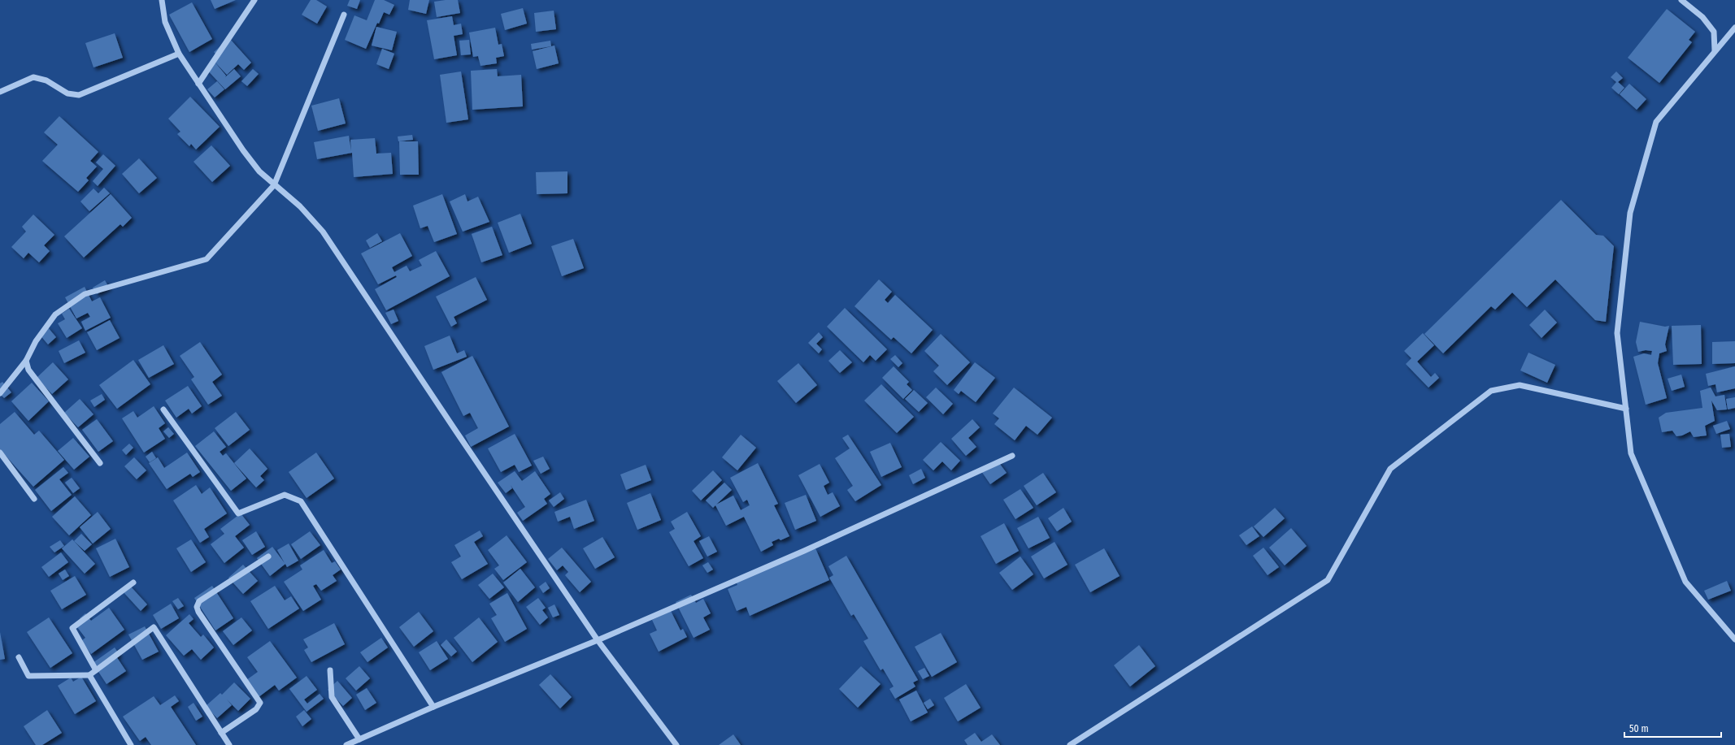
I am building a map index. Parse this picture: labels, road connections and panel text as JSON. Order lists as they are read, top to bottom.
{
  "scale_bar": "50 m"
}
